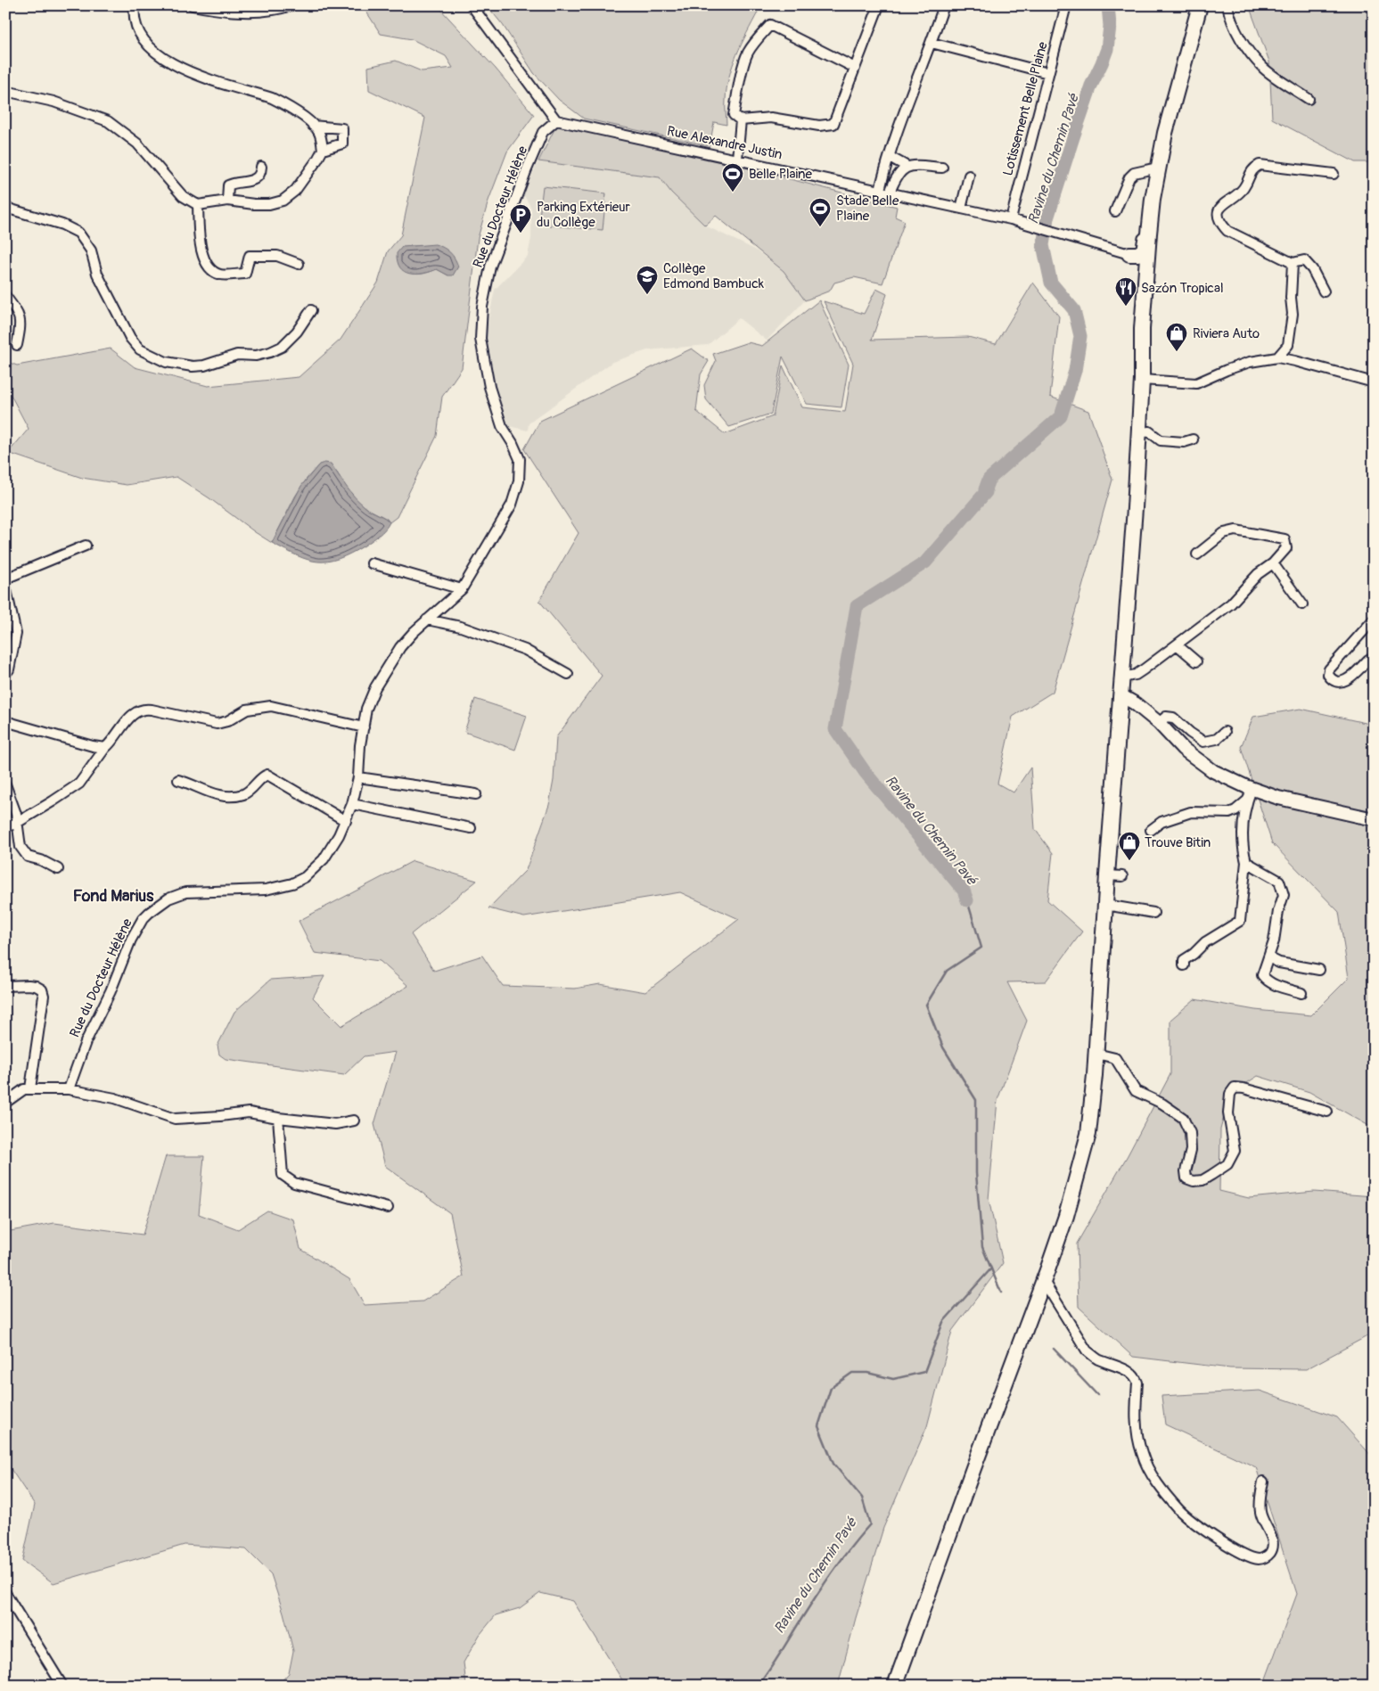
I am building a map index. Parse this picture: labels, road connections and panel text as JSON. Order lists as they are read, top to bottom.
{
  "streets": {
    "street": ["Lotissement Belle Plaine", "Rue Alexandre Justin", "Rue du Docteur Hélène"]
  },
  "crossings": [
    ["Lotissement Belle Plaine", "Rue Alexandre Justin"],
    ["Rue Alexandre Justin", "Rue du Docteur Hélène"]
  ],
  "districts": ["Fond Marius"],
  "water": ["Ravine du Chemin Pavé"],
  "places": {
    "sports": ["Belle Plaine", "Stade Belle Plaine"],
    "parking": ["Parking Extérieur du Collège"],
    "school or university": ["Collège Edmond Bambuck"],
    "restaurant": ["Sazón Tropical"],
    "shop": ["Riviera Auto", "Trouve Bitin"]
  }
}
